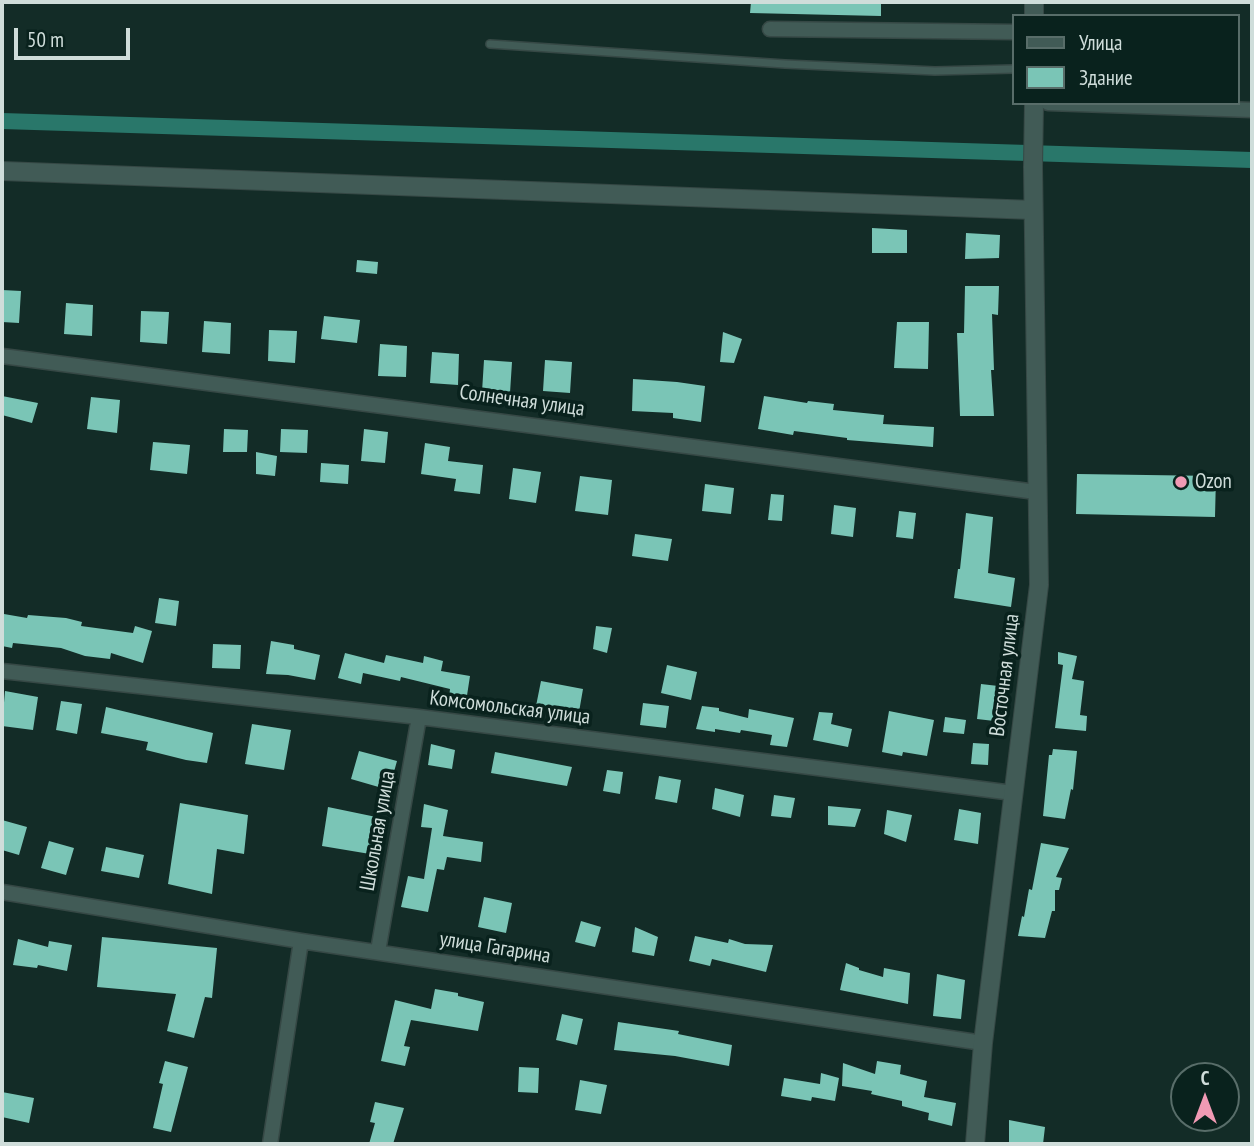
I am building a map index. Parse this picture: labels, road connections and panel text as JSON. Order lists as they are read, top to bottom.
{
  "streets": {
    "main road": ["Восточная улица"],
    "street": [
      "Солнечная улица",
      "Комсомольская улица",
      "Школьная улица",
      "улица Гагарина"
    ]
  },
  "crossings": [
    ["Солнечная улица", "Восточная улица"],
    ["Восточная улица", "Комсомольская улица"],
    ["Восточная улица", "улица Гагарина"],
    ["Комсомольская улица", "Школьная улица"],
    ["Школьная улица", "улица Гагарина"]
  ],
  "places": ["Ozon"],
  "legend": ["Улица", "Здание"],
  "scale_bar": "50 m",
  "north": "top"
}
